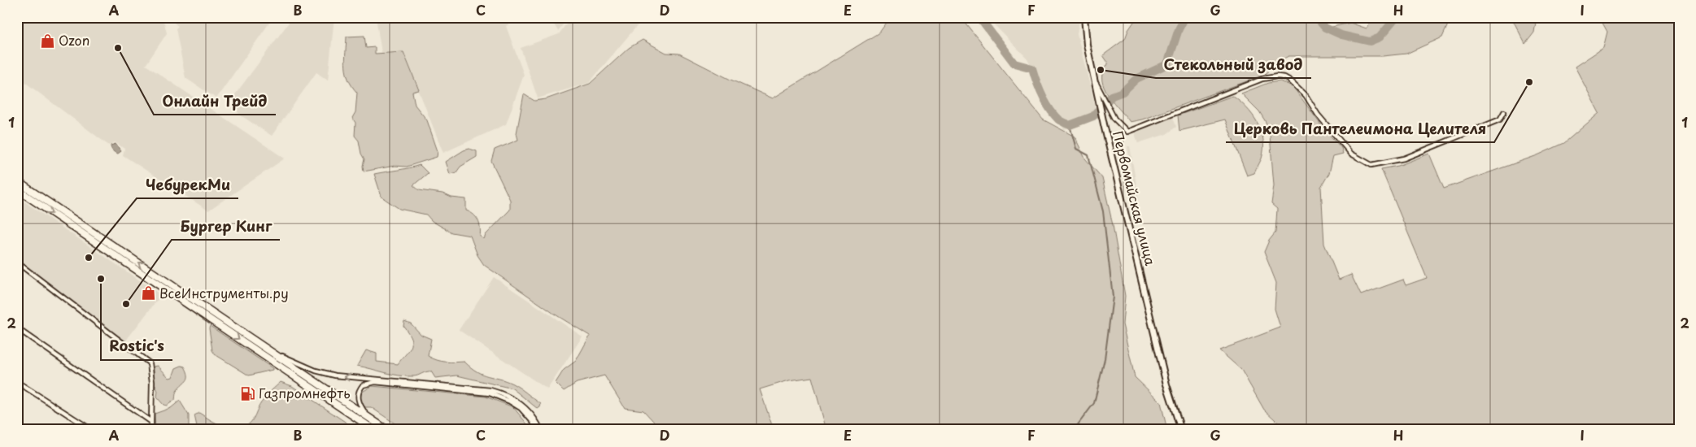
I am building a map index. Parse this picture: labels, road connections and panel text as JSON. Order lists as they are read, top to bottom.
{
  "streets": {
    "main road": ["Первомайская улица"]
  },
  "places": {
    "shop": ["Ozon", "ВсеИнструменты.ру"],
    "other": [
      "Онлайн Трейд",
      "Стекольный завод",
      "Церковь Пантелеимона Целителя",
      "ЧебурекМи",
      "Rostic's",
      "Бургер Кинг"
    ],
    "fuel station": ["Газпромнефть"]
  },
  "grid": {
    "columns": [
      "A",
      "B",
      "C",
      "D",
      "E",
      "F",
      "G",
      "H",
      "I"
    ],
    "rows": ["1", "2"]
  }
}
